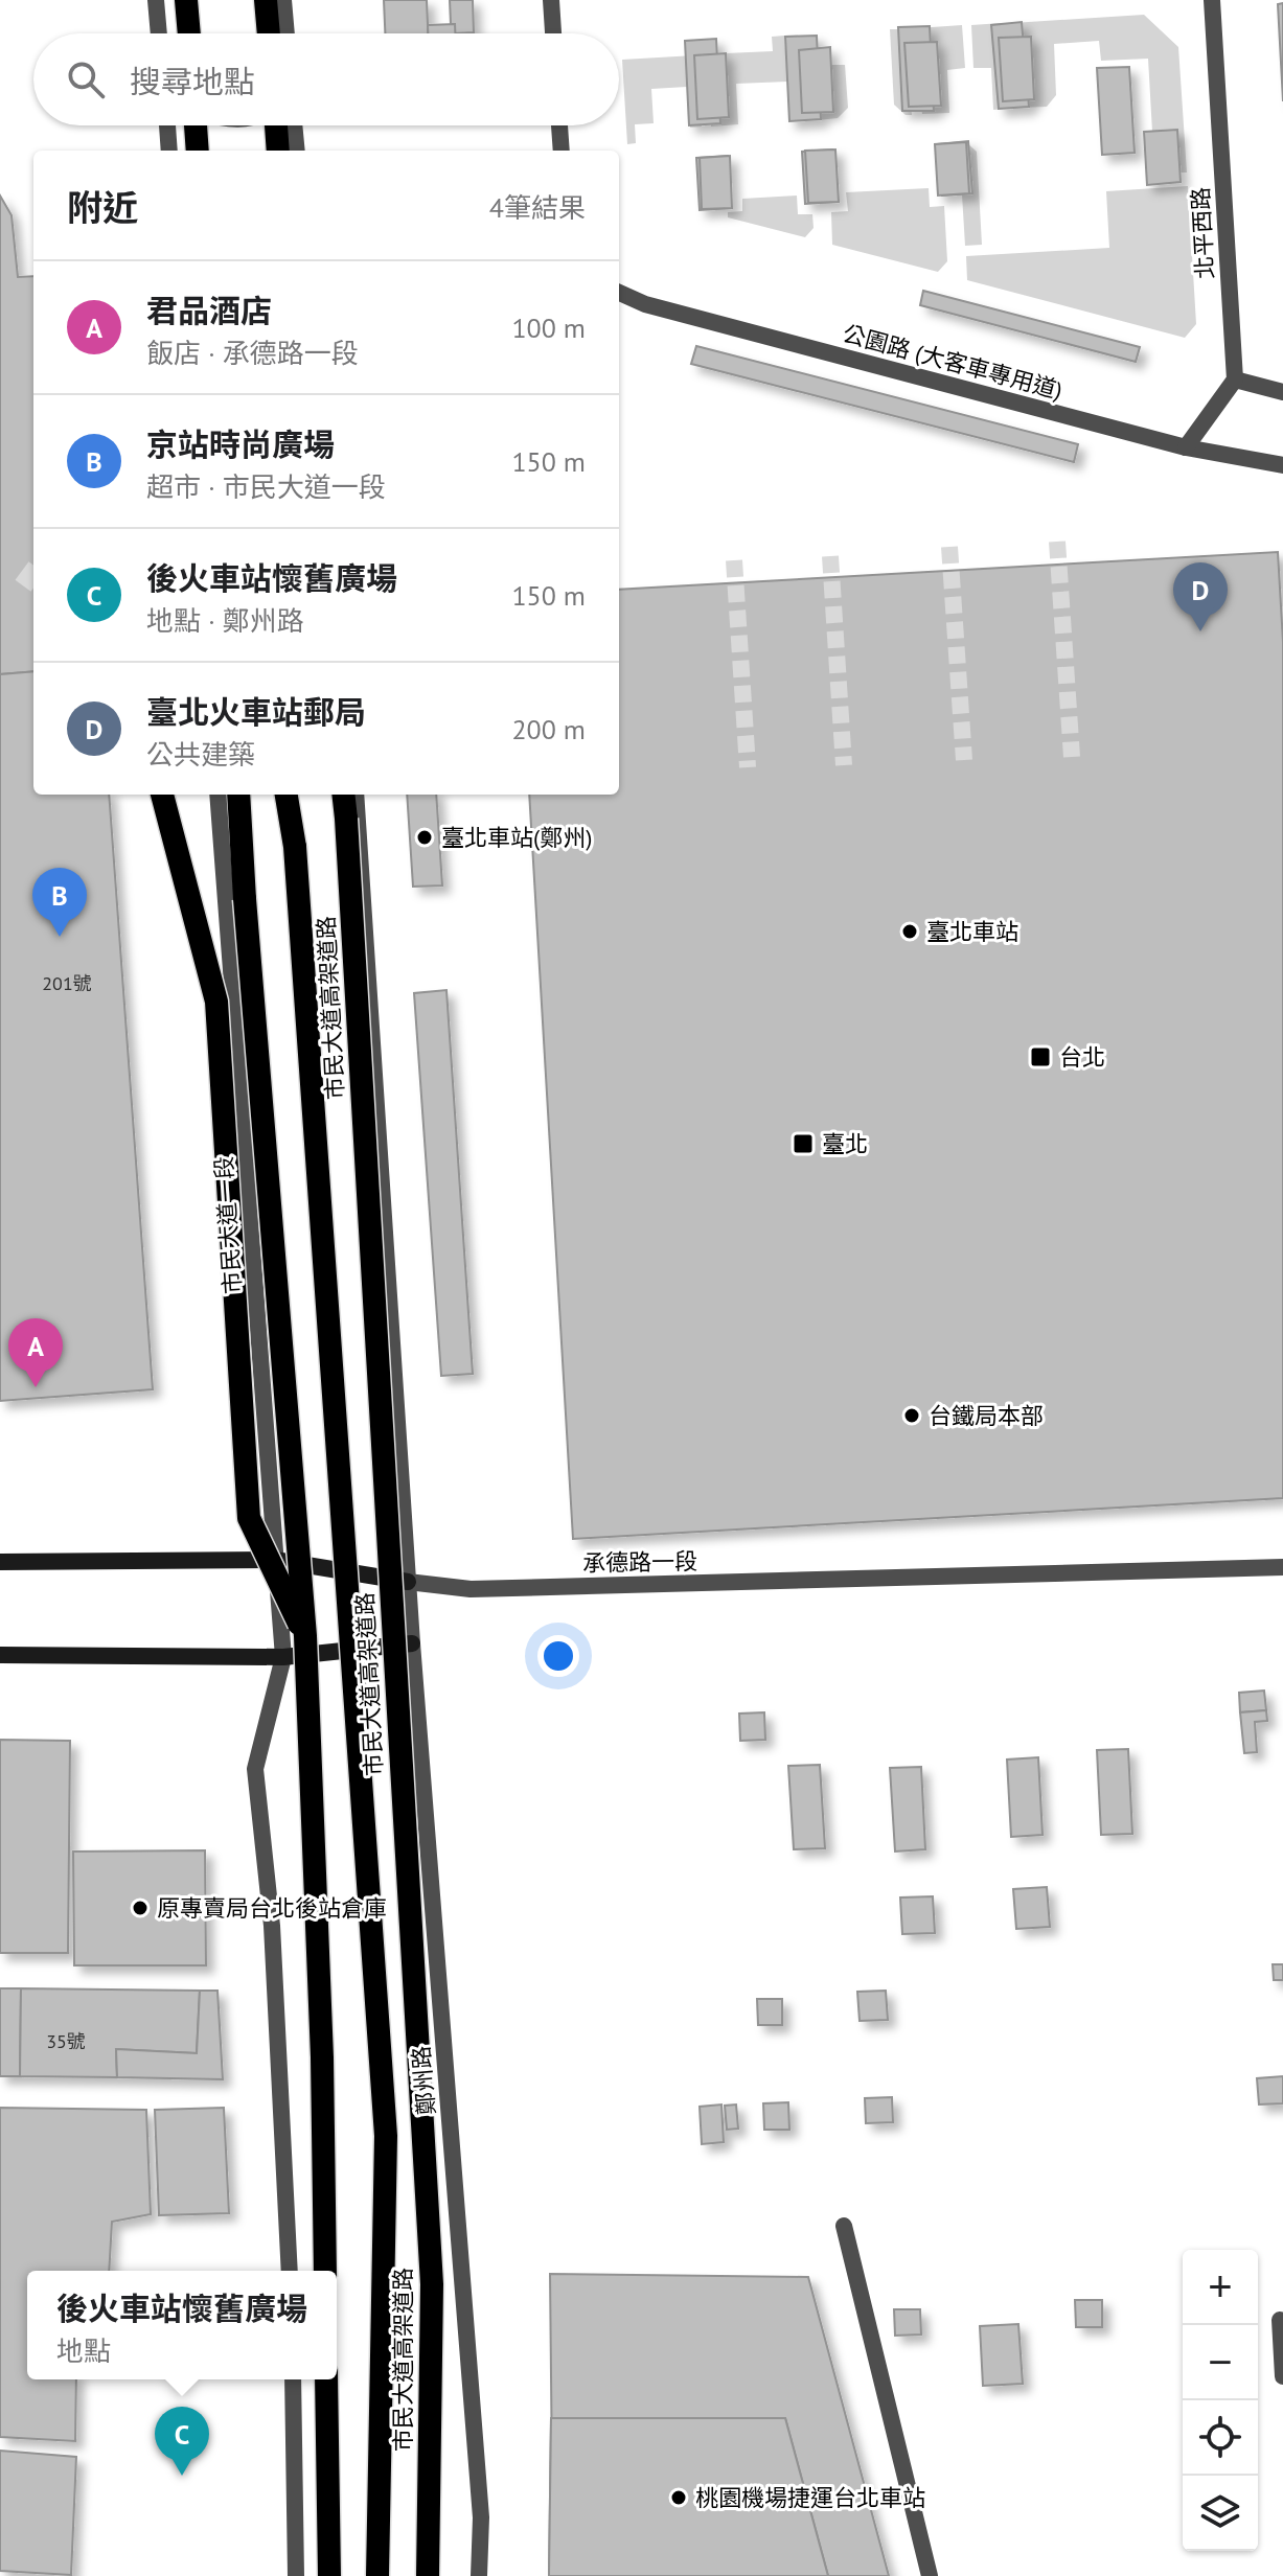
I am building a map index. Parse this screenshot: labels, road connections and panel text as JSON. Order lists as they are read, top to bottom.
{
  "streets": {
    "highway": ["市民大道高架道路"],
    "main road": ["承德路一段"],
    "street": [
      "北平西路",
      "公園路 (大客車專用道)",
      "市民大道一段",
      "鄭州路"
    ]
  },
  "crossings": [
    ["市民大道一段", "承德路一段"],
    ["承德路一段", "鄭州路"]
  ],
  "places": {
    "other": [
      "臺北車站(鄭州)",
      "臺北車站",
      "台鐵局本部",
      "原專賣局台北後站倉庫",
      "桃園機場捷運台北車站"
    ],
    "transit": ["台北", "臺北"]
  },
  "house_numbers": ["201號", "35號"],
  "page": {
    "search": "搜尋地點",
    "heading": ["附近", "4筆結果"],
    "list": [
      {
        "mark": "A",
        "name": "君品酒店",
        "note": "飯店 · 承德路一段",
        "value": "100 m"
      },
      {
        "mark": "B",
        "name": "京站時尚廣場",
        "note": "超市 · 市民大道一段",
        "value": "150 m"
      },
      {
        "mark": "C",
        "name": "後火車站懷舊廣場",
        "note": "地點 · 鄭州路",
        "value": "150 m"
      },
      {
        "mark": "D",
        "name": "臺北火車站郵局",
        "note": "公共建築",
        "value": "200 m"
      }
    ],
    "pins": [
      "D",
      "B",
      "A",
      "C"
    ],
    "map_buttons": ["+", "−"],
    "popup": ["後火車站懷舊廣場", "地點"]
  }
}
